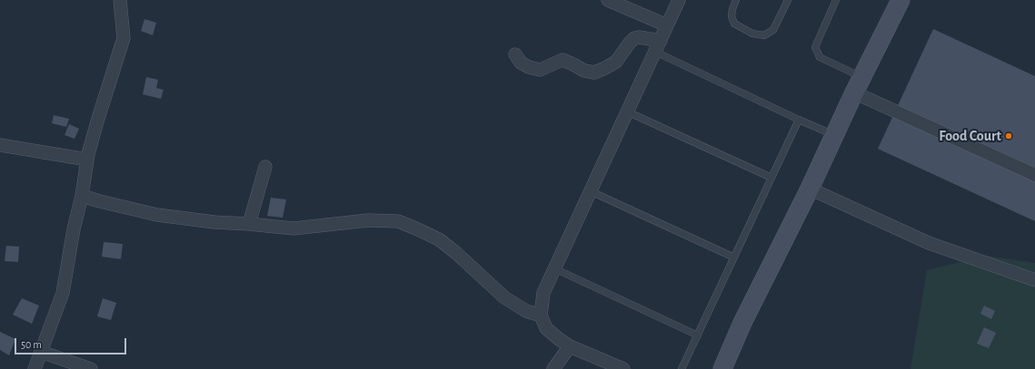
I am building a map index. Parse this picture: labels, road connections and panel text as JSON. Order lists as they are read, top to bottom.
{
  "places": ["Food Court"],
  "scale_bar": "50 m"
}
